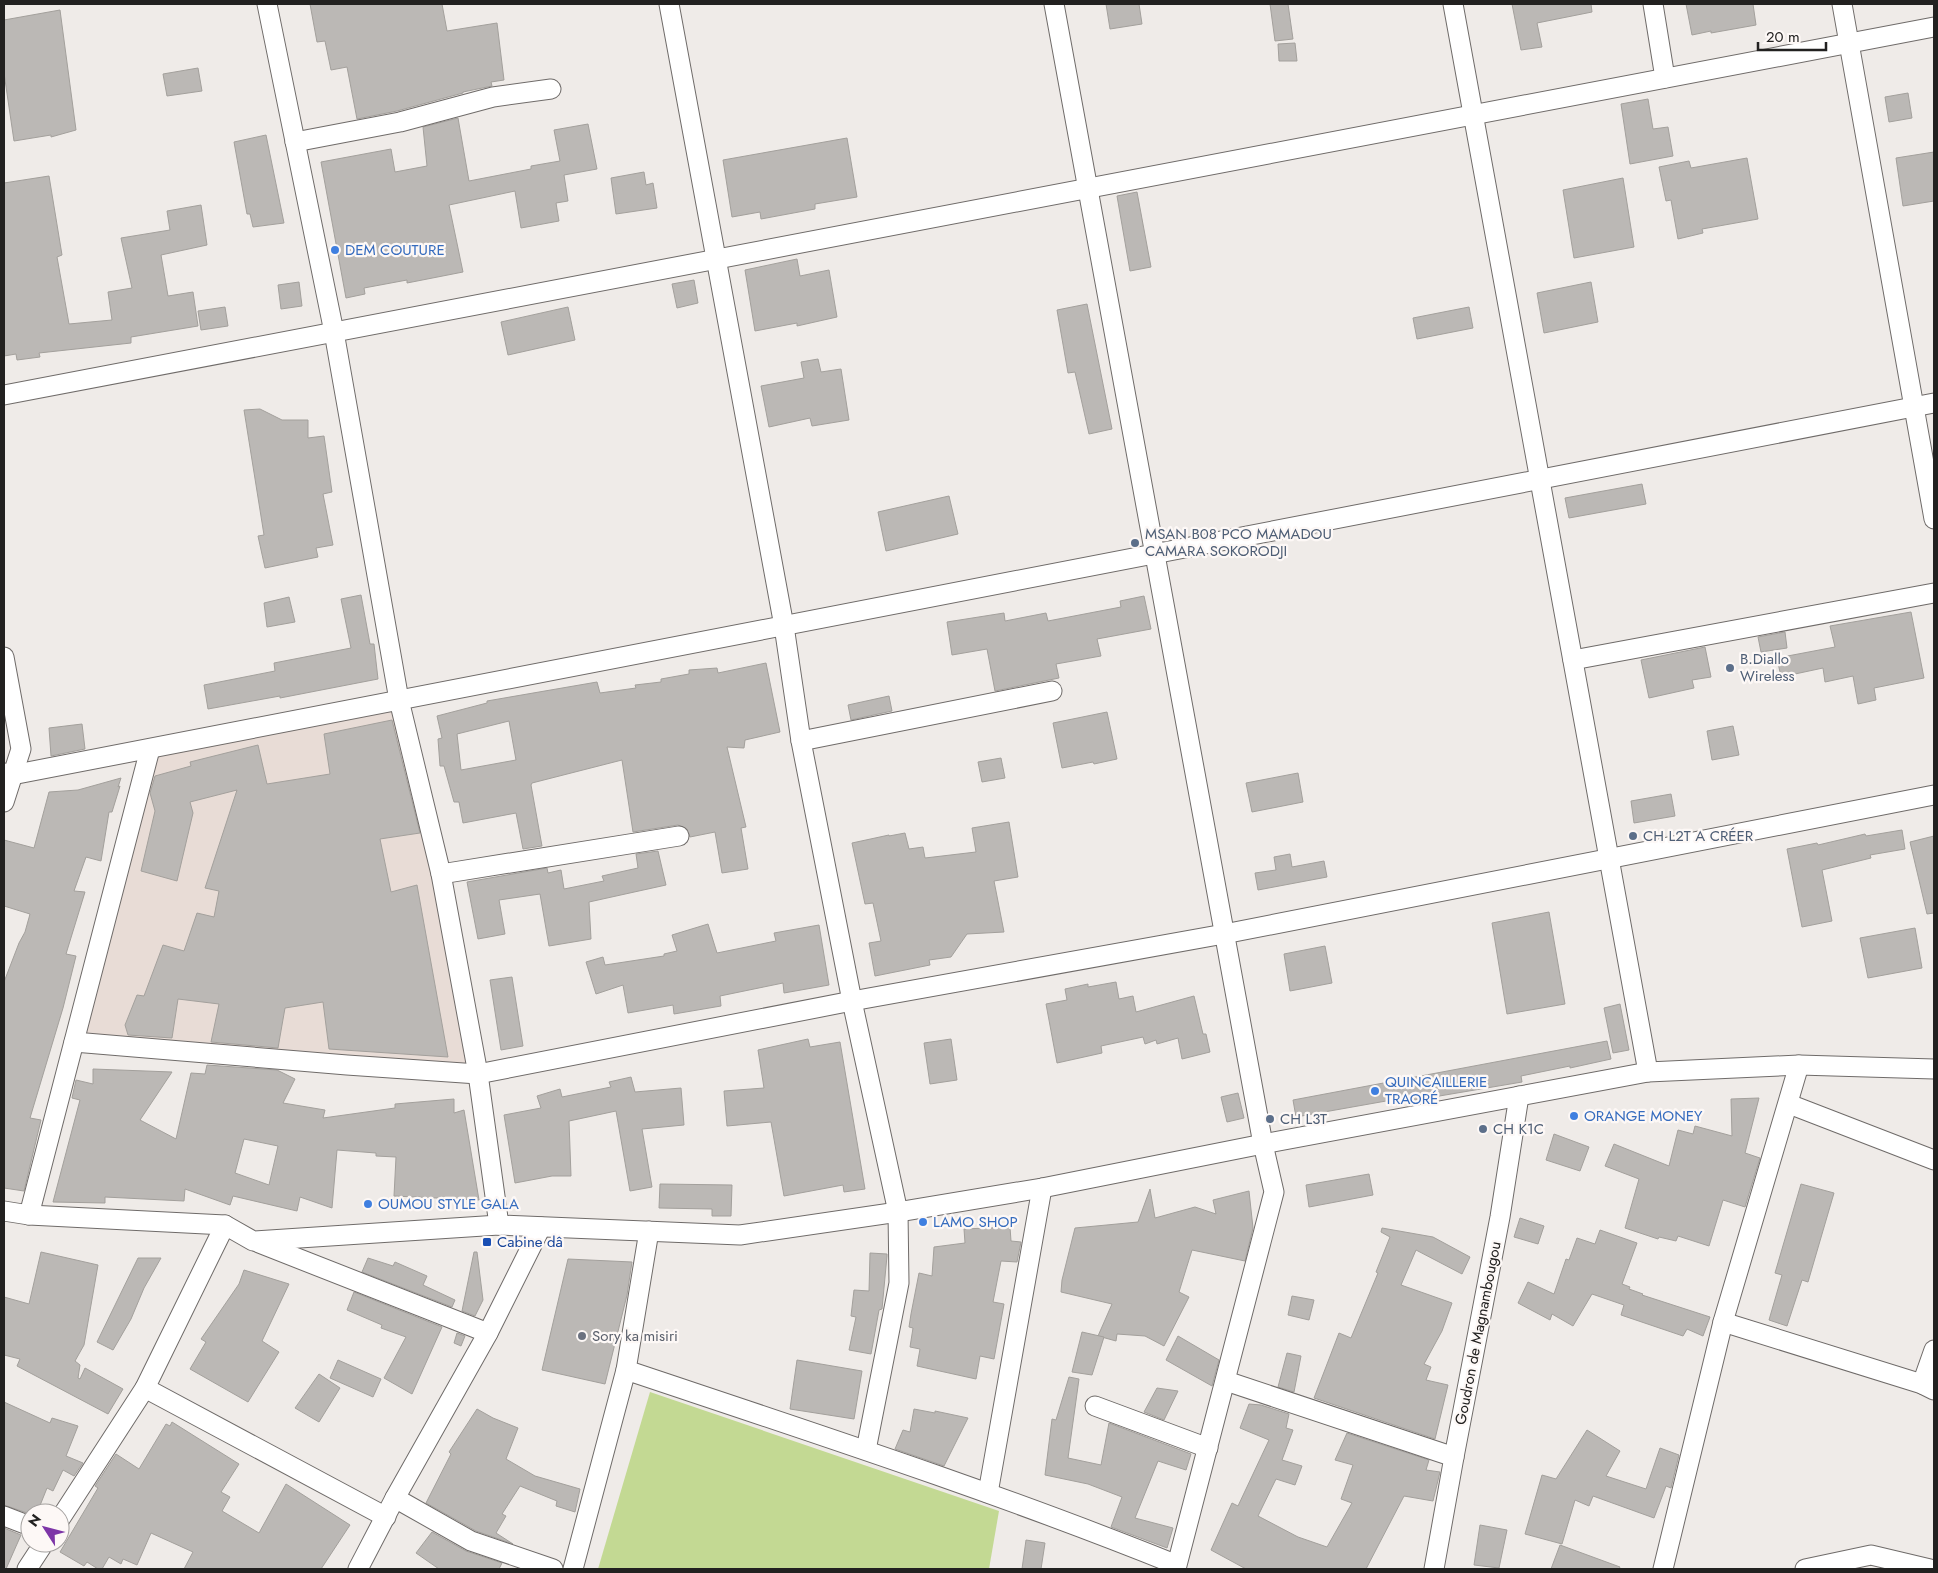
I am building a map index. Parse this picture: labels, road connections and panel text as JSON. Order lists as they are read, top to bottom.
{
  "streets": {
    "street": ["Goudron de Magnambougou"]
  },
  "places": {
    "other": [
      "DEM COUTURE",
      "MSAN B08 PCO MAMADOU CAMARA SOKORODJI",
      "B.Diallo Wireless",
      "CH L2T A CRÉER",
      "QUINCAILLERIE TRAORÉ",
      "ORANGE MONEY",
      "CH L3T",
      "CH K1C",
      "OUMOU STYLE GALA",
      "LAMO SHOP",
      "Sory ka misiri"
    ],
    "transit": ["Cabine dâ"]
  },
  "scale_bar": "20 m",
  "north": "top left"
}
